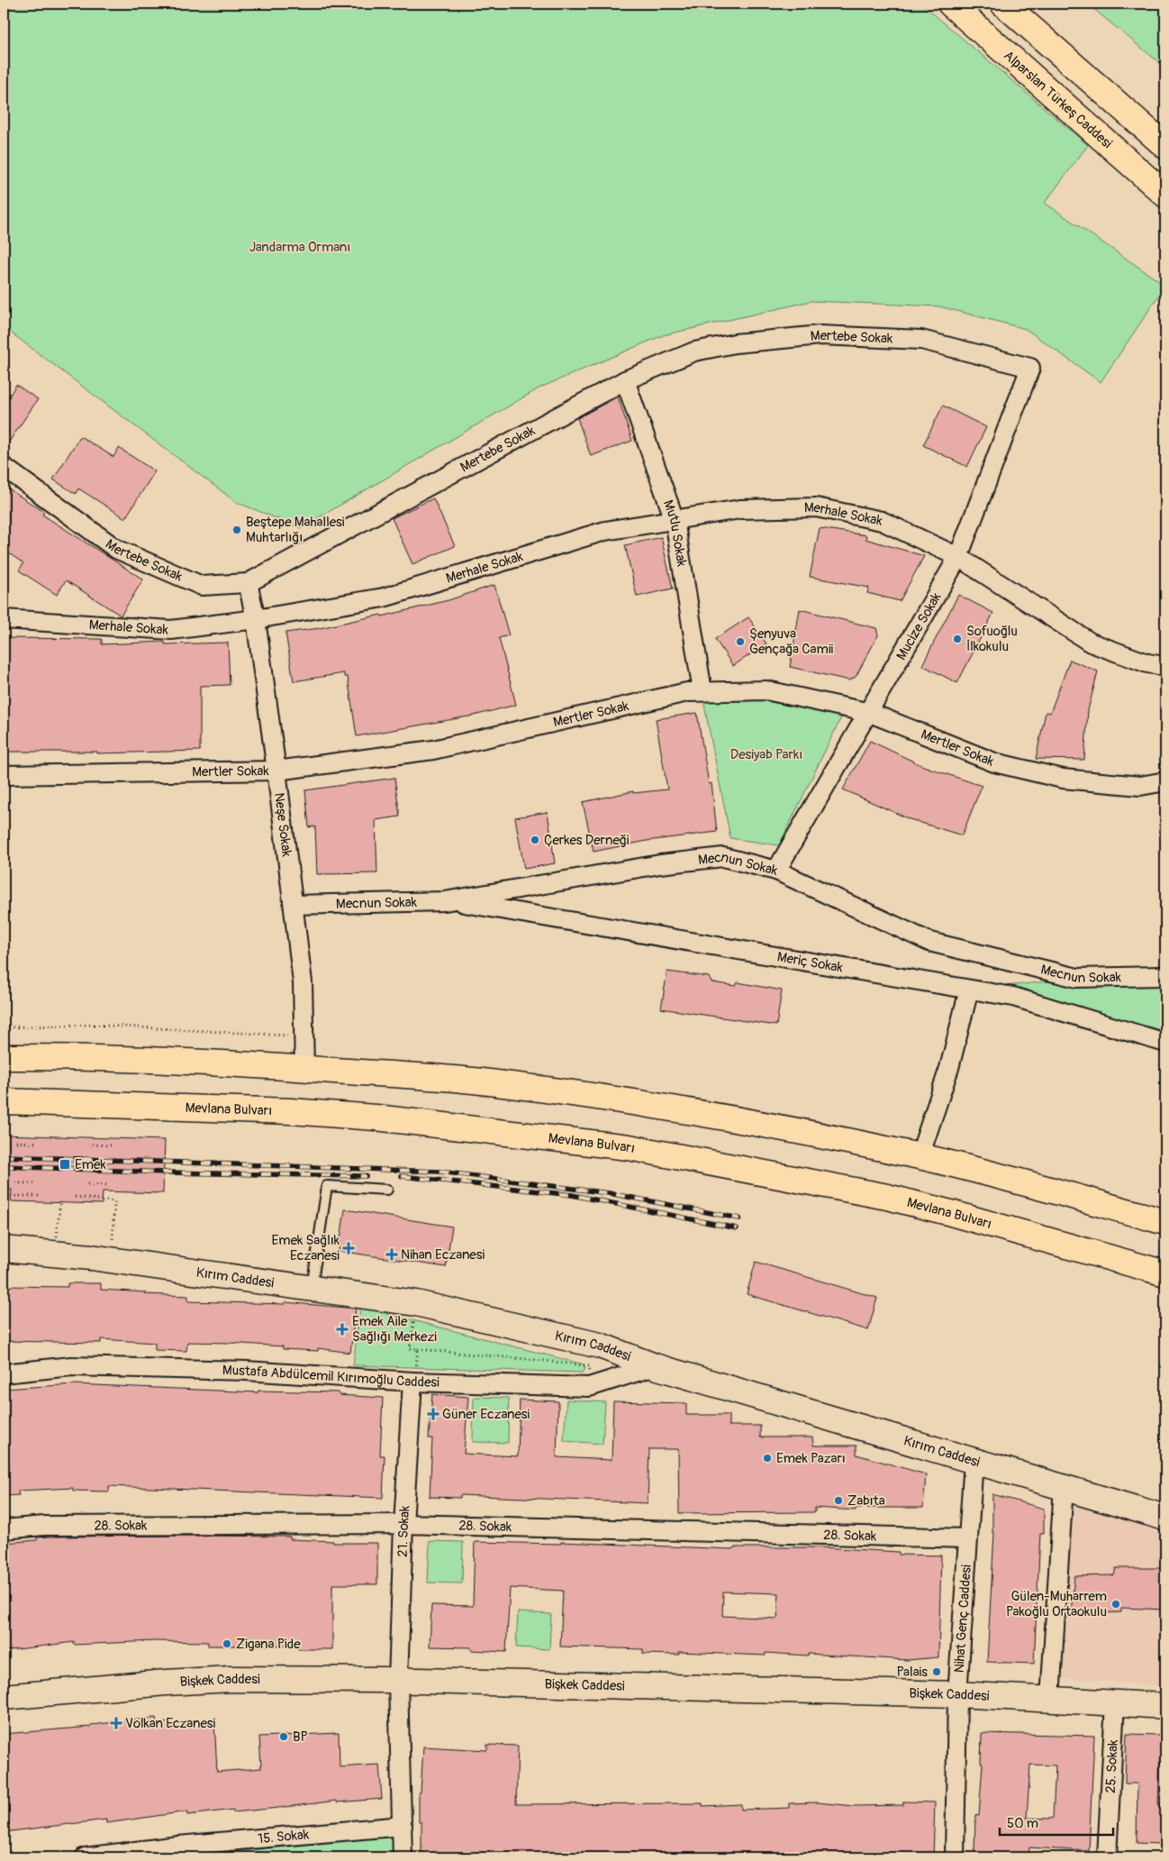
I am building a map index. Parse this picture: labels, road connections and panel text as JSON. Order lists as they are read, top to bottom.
{
  "streets": {
    "main road": ["Alparslan Türkeş Caddesi", "Mevlana Bulvarı"],
    "street": [
      "Mertebe Sokak",
      "Merhale Sokak",
      "Mutlu Sokak",
      "Mucize Sokak",
      "Mertler Sokak",
      "Neşe Sokak",
      "Mecnun Sokak",
      "Meriç Sokak",
      "Kırım Caddesi",
      "Mustafa Abdülcemil Kırımoğlu Caddesi",
      "28. Sokak",
      "21. Sokak",
      "Nihat Genç Caddesi",
      "Bişkek Caddesi",
      "25. Sokak",
      "15. Sokak"
    ]
  },
  "crossings": [
    ["Mertebe Sokak", "Mutlu Sokak"],
    ["Mertebe Sokak", "Mucize Sokak"],
    ["Mertebe Sokak", "Neşe Sokak"],
    ["Merhale Sokak", "Mutlu Sokak"],
    ["Merhale Sokak", "Mucize Sokak"],
    ["Merhale Sokak", "Neşe Sokak"],
    ["Mutlu Sokak", "Mertler Sokak"],
    ["Mucize Sokak", "Mertler Sokak"],
    ["Mucize Sokak", "Mecnun Sokak"],
    ["Mertler Sokak", "Neşe Sokak"],
    ["Neşe Sokak", "Mecnun Sokak"],
    ["Mecnun Sokak", "Meriç Sokak"],
    ["Kırım Caddesi", "Mustafa Abdülcemil Kırımoğlu Caddesi"],
    ["Kırım Caddesi", "Nihat Genç Caddesi"],
    ["Mustafa Abdülcemil Kırımoğlu Caddesi", "21. Sokak"],
    ["28. Sokak", "21. Sokak"],
    ["28. Sokak", "Nihat Genç Caddesi"],
    ["21. Sokak", "Bişkek Caddesi"],
    ["21. Sokak", "15. Sokak"],
    ["Nihat Genç Caddesi", "Bişkek Caddesi"],
    ["Bişkek Caddesi", "25. Sokak"]
  ],
  "parks": ["Jandarma Ormanı", "Desiyab Parkı"],
  "places": {
    "other": [
      "Beştepe Mahallesi Muhtarlığı",
      "Sofuoğlu İlkokulu",
      "Şenyuva Gençağa Camii",
      "Çerkes Derneği",
      "Emek Pazarı",
      "Zabıta",
      "Gülen-Muharrem Pakoğlu Ortaokulu",
      "Zigana Pide",
      "Palais",
      "BP"
    ],
    "transit": ["Emek"],
    "health": [
      "Emek Sağlık Eczanesi",
      "Nihan Eczanesi",
      "Emek Aile Sağlığı Merkezi",
      "Güner Eczanesi",
      "Volkan Eczanesi"
    ]
  },
  "scale_bar": "50 m"
}
